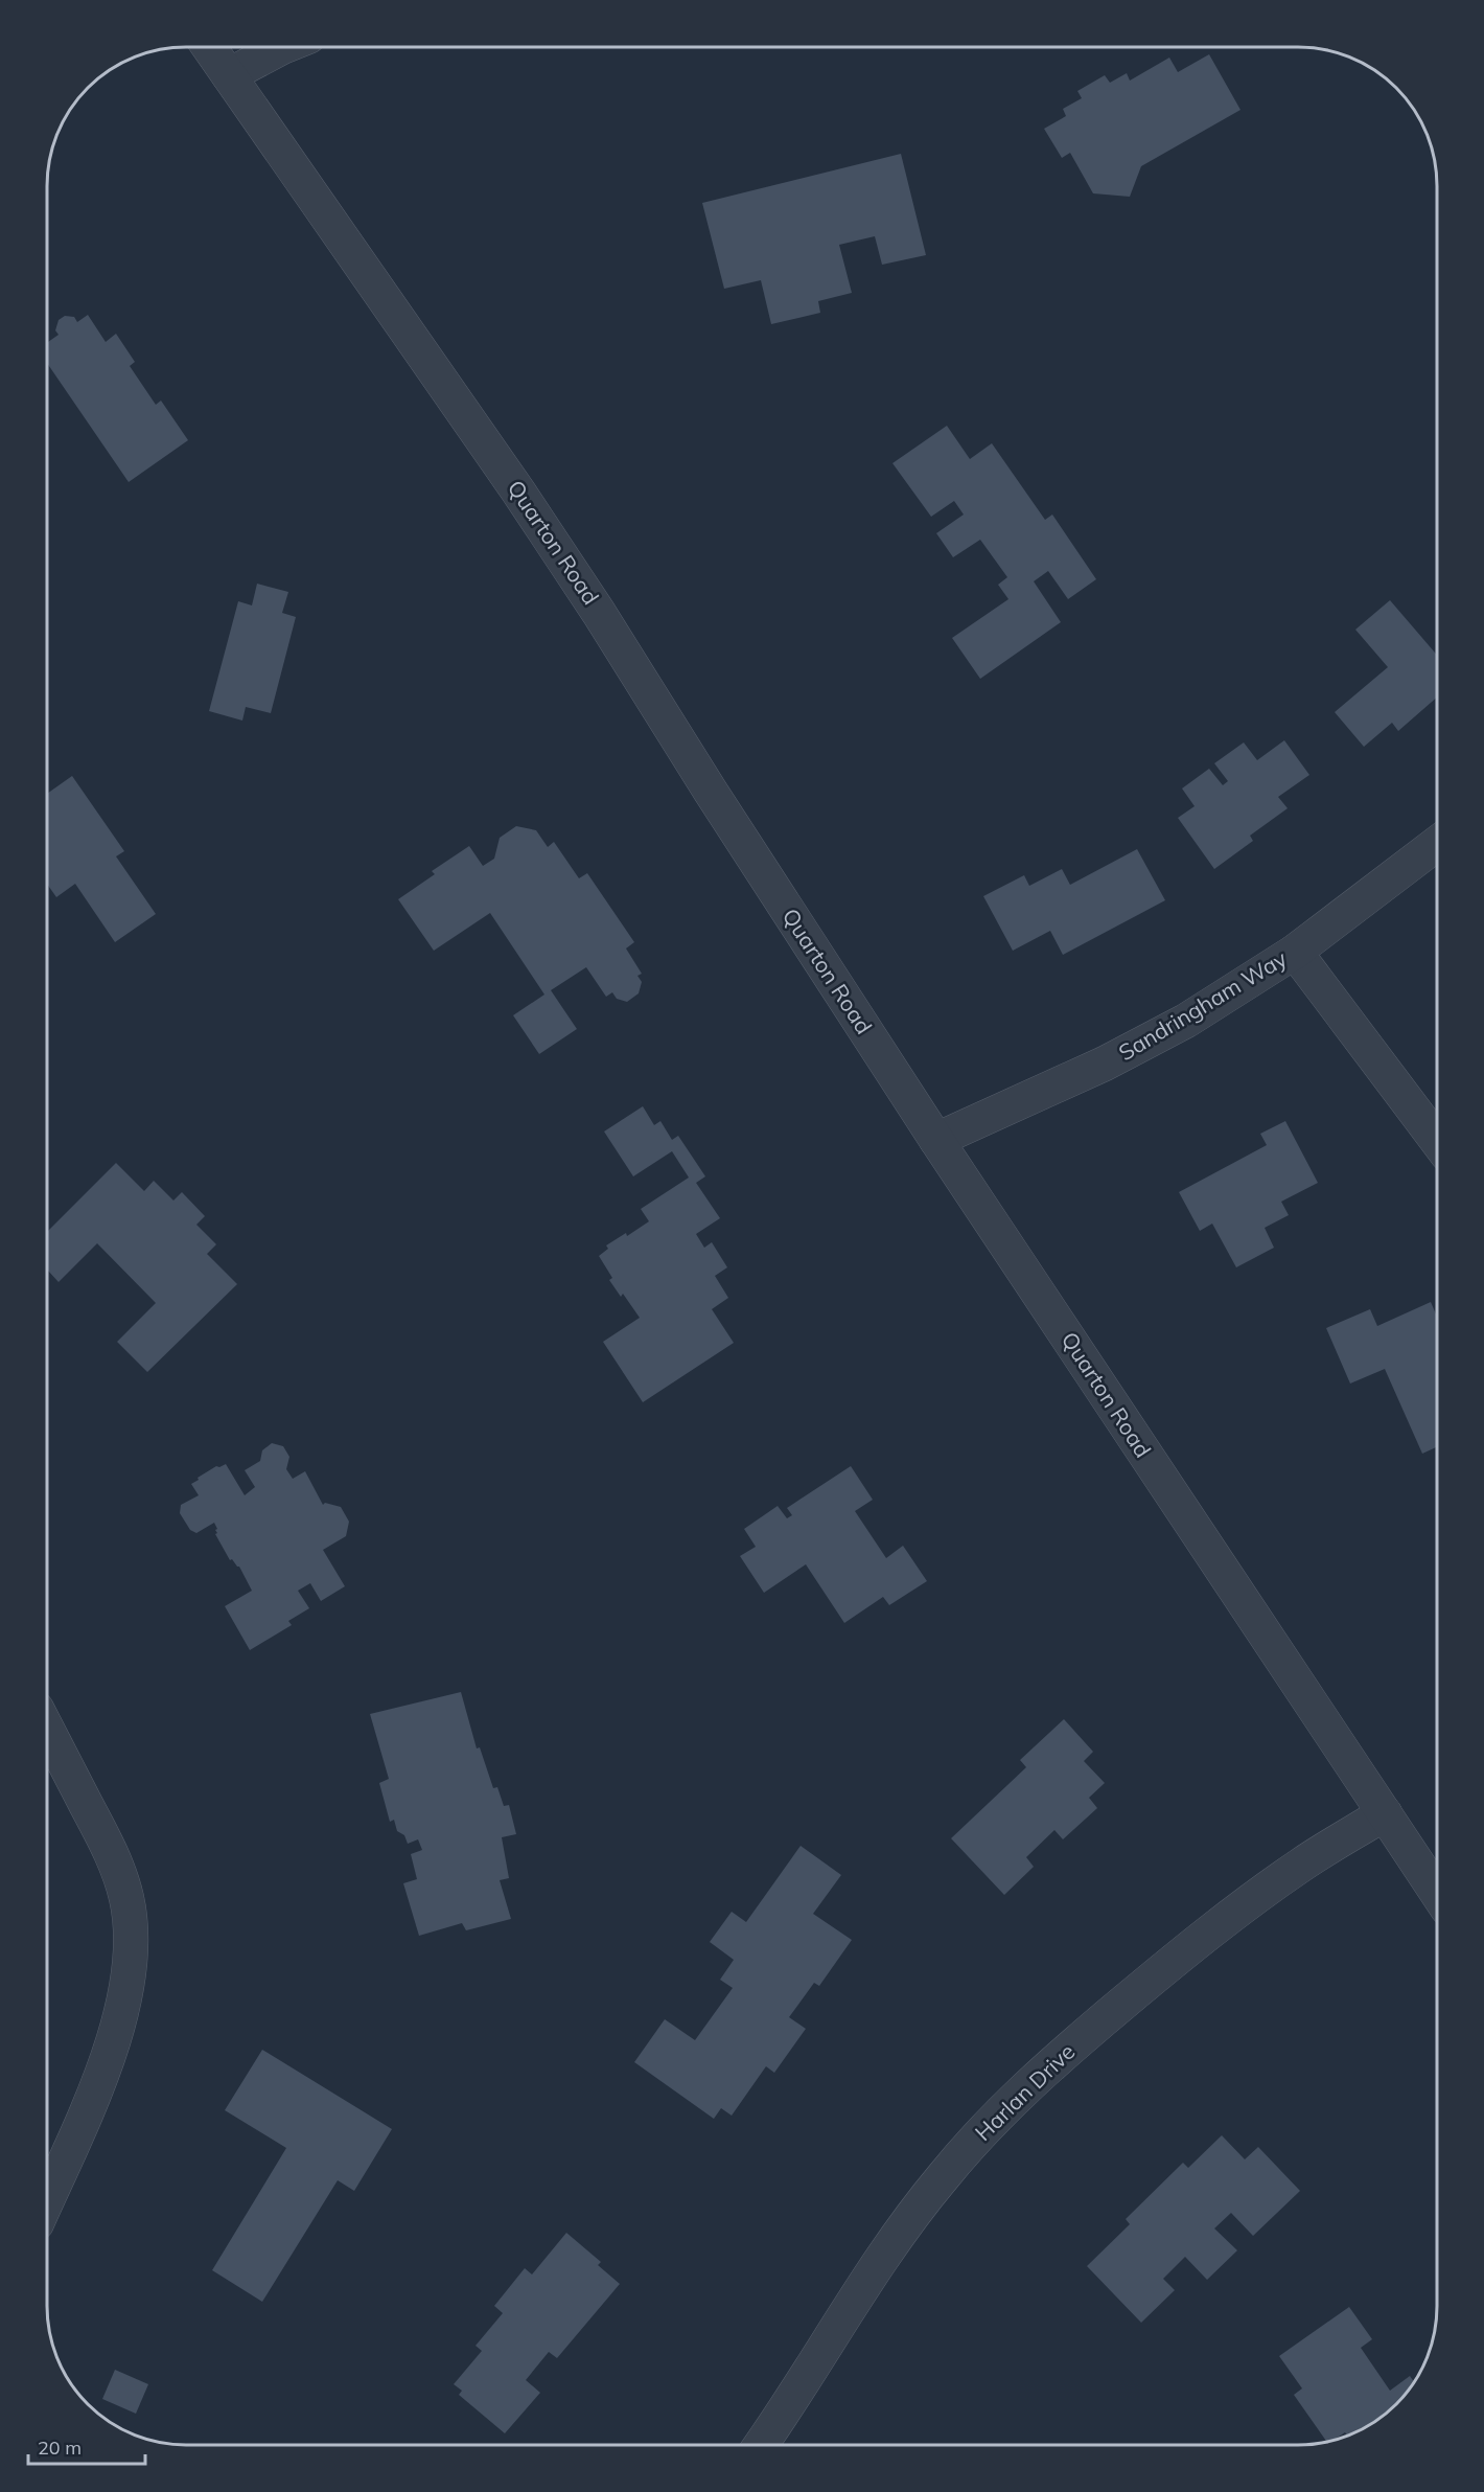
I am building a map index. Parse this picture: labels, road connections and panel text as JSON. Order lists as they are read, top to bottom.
{
  "streets": {
    "street": ["Quarton Road", "Sandringham Way", "Harlan Drive"]
  },
  "crossings": [
    ["Quarton Road", "Sandringham Way"],
    ["Quarton Road", "Harlan Drive"]
  ],
  "scale_bar": "20 m"
}
